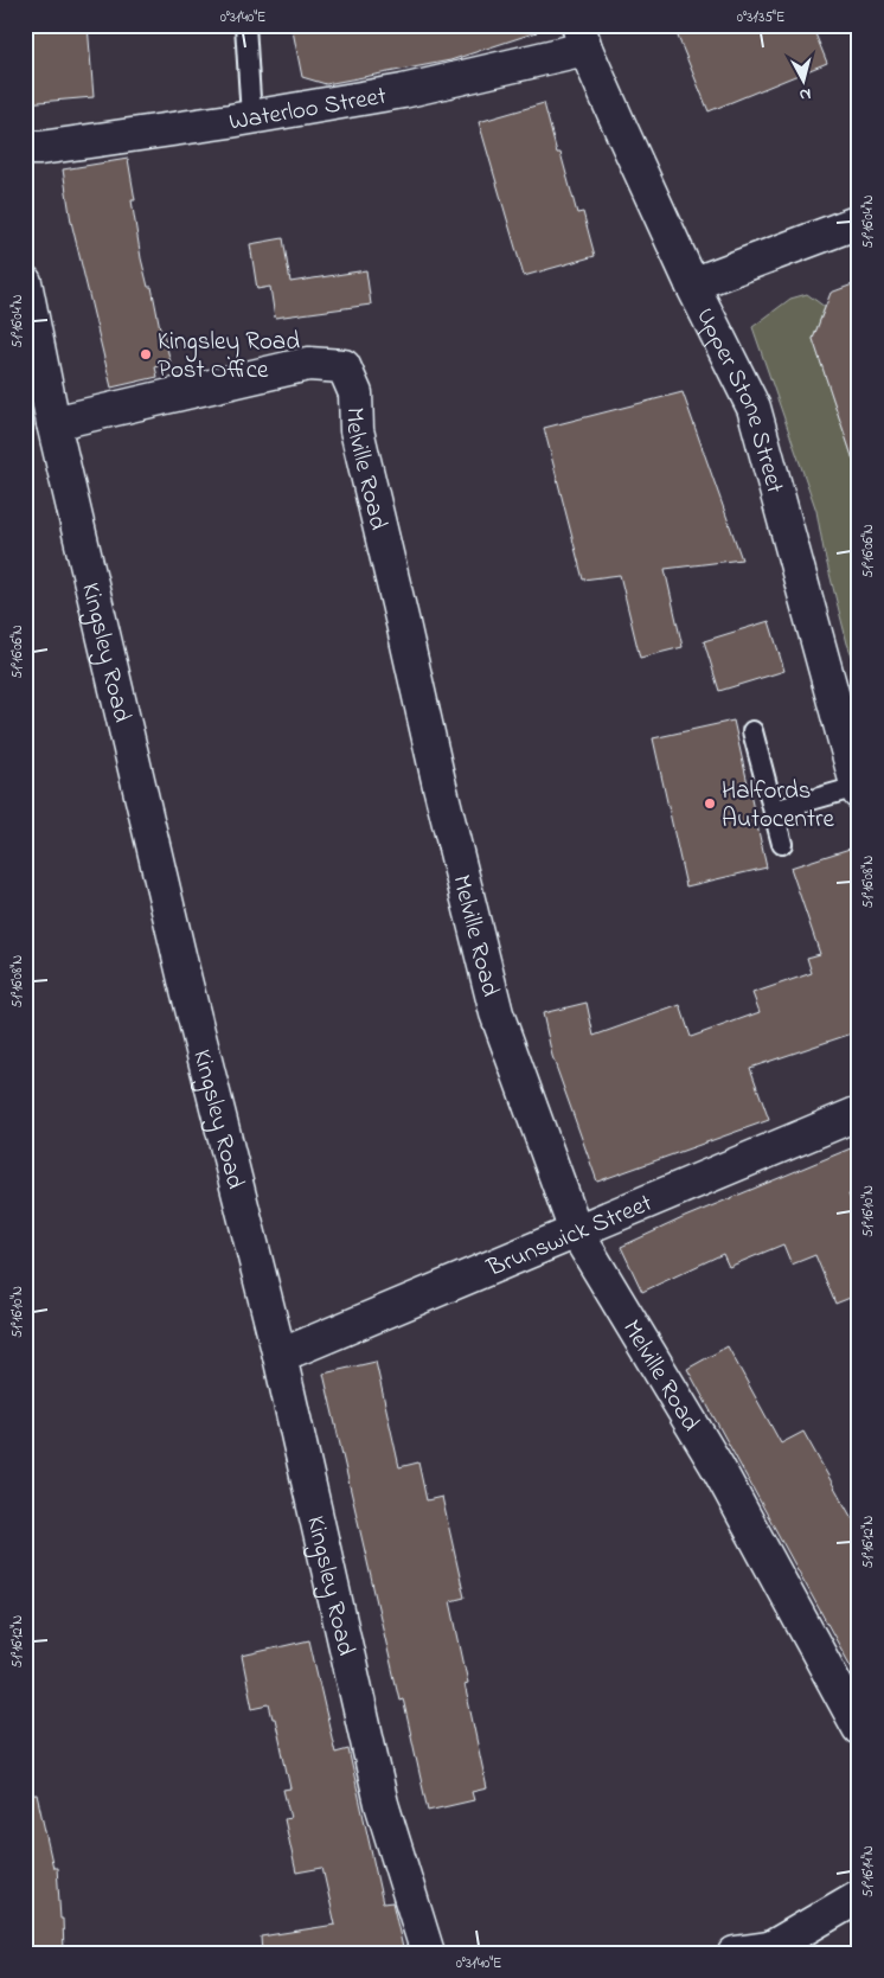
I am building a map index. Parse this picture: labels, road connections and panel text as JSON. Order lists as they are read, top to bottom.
{
  "streets": {
    "main road": [
      "Waterloo Street",
      "Upper Stone Street",
      "Melville Road",
      "Kingsley Road",
      "Brunswick Street"
    ]
  },
  "crossings": [
    ["Waterloo Street", "Upper Stone Street"],
    ["Melville Road", "Kingsley Road"],
    ["Melville Road", "Brunswick Street"],
    ["Kingsley Road", "Brunswick Street"]
  ],
  "places": ["Kingsley Road Post Office", "Halfords Autocentre"],
  "north": "bottom",
  "coordinates": [
    "0°31'40\"E",
    "0°31'35\"E",
    "51°16'04\"N",
    "51°16'06\"N",
    "51°16'08\"N",
    "51°16'10\"N",
    "51°16'12\"N",
    "51°16'14\"N"
  ]
}
